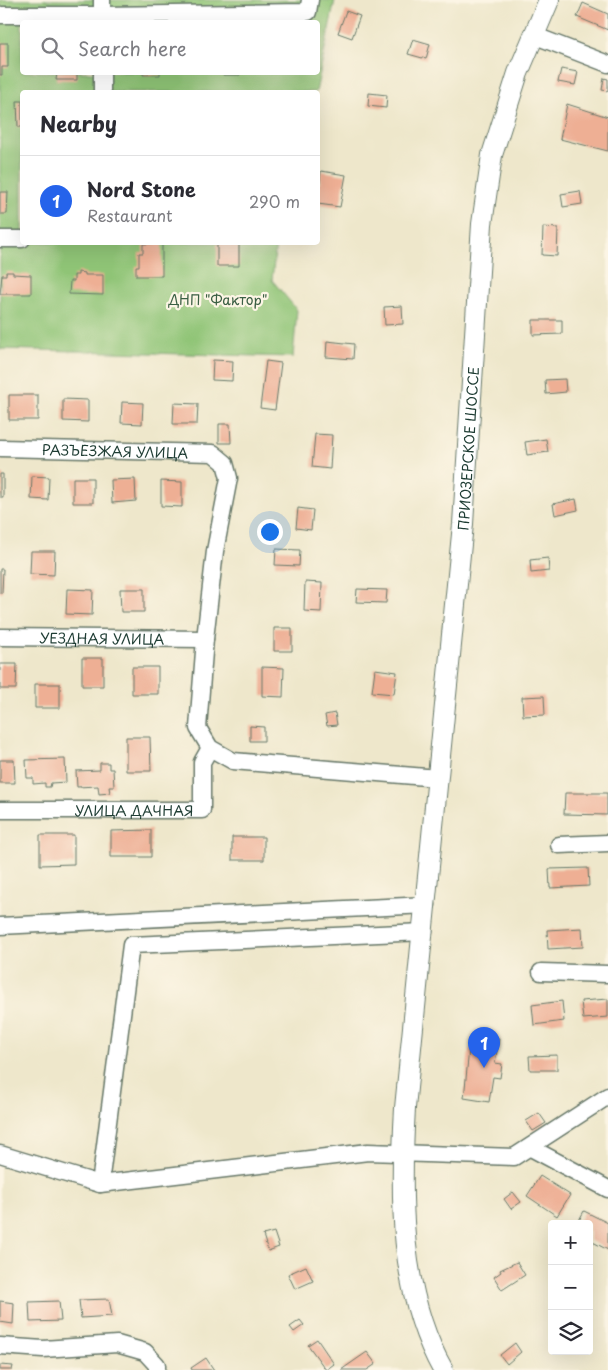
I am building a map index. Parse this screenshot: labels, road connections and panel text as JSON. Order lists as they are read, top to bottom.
{
  "streets": {
    "main road": ["ПРИОЗЕРСКОЕ ШОССЕ"],
    "street": ["РАЗЪЕЗЖАЯ УЛИЦА", "УЕЗДНАЯ УЛИЦА", "УЛИЦА ДАЧНАЯ"]
  },
  "crossings": [
    ["РАЗЪЕЗЖАЯ УЛИЦА", "УЕЗДНАЯ УЛИЦА"]
  ],
  "parks": ["ДНП \"Фактор\""],
  "page": {
    "search": "Search here",
    "heading": "Nearby",
    "list": [
      {
        "mark": "1",
        "name": "Nord Stone",
        "note": "Restaurant",
        "value": "290 m"
      }
    ],
    "pins": "1",
    "map_buttons": ["+", "−"]
  }
}
